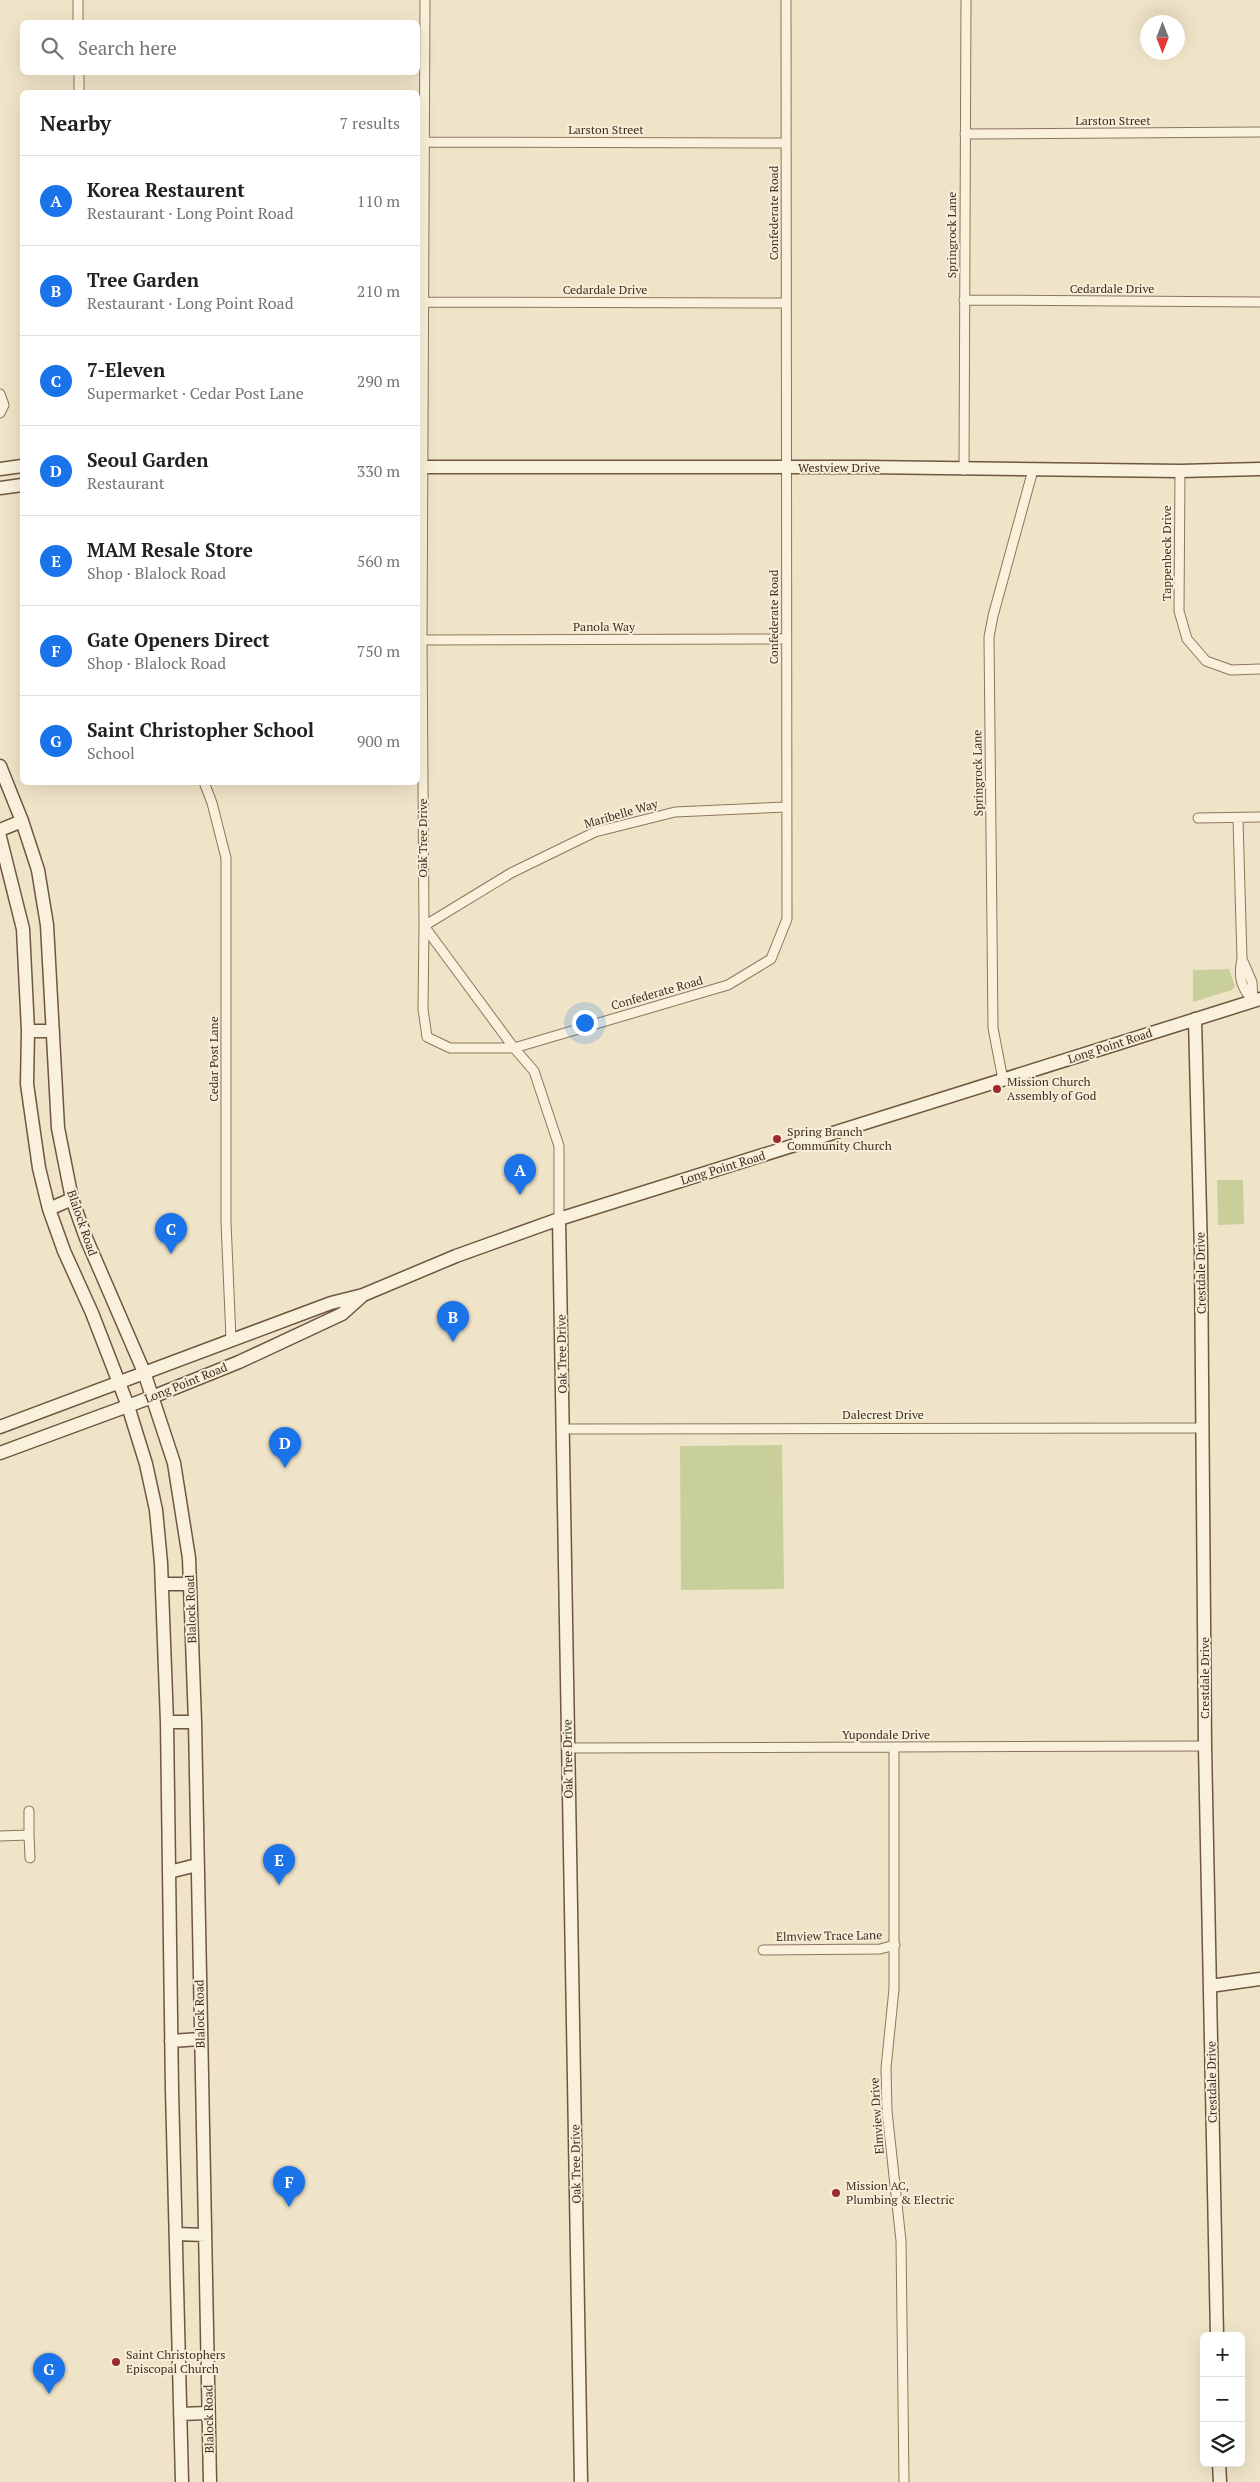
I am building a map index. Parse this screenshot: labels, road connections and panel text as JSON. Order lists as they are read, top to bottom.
{
  "streets": {
    "main road": [
      "Westview Drive",
      "Oak Tree Drive",
      "Long Point Road",
      "Blalock Road",
      "Crestdale Drive"
    ],
    "street": [
      "Larston Street",
      "Confederate Road",
      "Springrock Lane",
      "Cedardale Drive",
      "Tappenbeck Drive",
      "Panola Way",
      "Maribelle Way",
      "Cedar Post Lane",
      "Dalecrest Drive",
      "Yupondale Drive",
      "Elmview Trace Lane",
      "Elmview Drive"
    ]
  },
  "crossings": [
    ["Larston Street", "Confederate Road"],
    ["Larston Street", "Springrock Lane"],
    ["Larston Street", "Oak Tree Drive"],
    ["Confederate Road", "Cedardale Drive"],
    ["Confederate Road", "Westview Drive"],
    ["Confederate Road", "Panola Way"],
    ["Confederate Road", "Maribelle Way"],
    ["Confederate Road", "Oak Tree Drive"],
    ["Springrock Lane", "Cedardale Drive"],
    ["Springrock Lane", "Westview Drive"],
    ["Springrock Lane", "Long Point Road"],
    ["Cedardale Drive", "Oak Tree Drive"],
    ["Westview Drive", "Tappenbeck Drive"],
    ["Westview Drive", "Oak Tree Drive"],
    ["Panola Way", "Oak Tree Drive"],
    ["Maribelle Way", "Oak Tree Drive"],
    ["Oak Tree Drive", "Long Point Road"],
    ["Oak Tree Drive", "Dalecrest Drive"],
    ["Oak Tree Drive", "Yupondale Drive"],
    ["Long Point Road", "Cedar Post Lane"],
    ["Long Point Road", "Blalock Road"],
    ["Long Point Road", "Crestdale Drive"],
    ["Crestdale Drive", "Dalecrest Drive"],
    ["Crestdale Drive", "Yupondale Drive"],
    ["Yupondale Drive", "Elmview Drive"],
    ["Elmview Trace Lane", "Elmview Drive"]
  ],
  "places": [
    "Mission Church Assembly of God",
    "Spring Branch Community Church",
    "Mission AC, Plumbing & Electric",
    "Saint Christophers Episcopal Church"
  ],
  "north": "bottom",
  "page": {
    "search": "Search here",
    "heading": ["Nearby", "7 results"],
    "list": [
      {
        "mark": "A",
        "name": "Korea Restaurent",
        "note": "Restaurant · Long Point Road",
        "value": "110 m"
      },
      {
        "mark": "B",
        "name": "Tree Garden",
        "note": "Restaurant · Long Point Road",
        "value": "210 m"
      },
      {
        "mark": "C",
        "name": "7-Eleven",
        "note": "Supermarket · Cedar Post Lane",
        "value": "290 m"
      },
      {
        "mark": "D",
        "name": "Seoul Garden",
        "note": "Restaurant",
        "value": "330 m"
      },
      {
        "mark": "E",
        "name": "MAM Resale Store",
        "note": "Shop · Blalock Road",
        "value": "560 m"
      },
      {
        "mark": "F",
        "name": "Gate Openers Direct",
        "note": "Shop · Blalock Road",
        "value": "750 m"
      },
      {
        "mark": "G",
        "name": "Saint Christopher School",
        "note": "School",
        "value": "900 m"
      }
    ],
    "pins": [
      "A",
      "C",
      "B",
      "D",
      "E",
      "F",
      "G"
    ],
    "map_buttons": ["+", "−"]
  }
}
